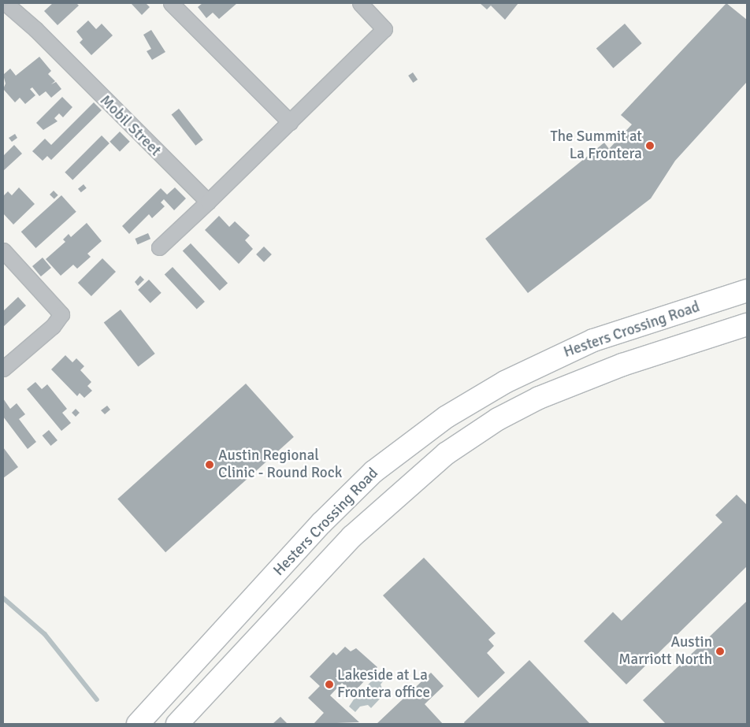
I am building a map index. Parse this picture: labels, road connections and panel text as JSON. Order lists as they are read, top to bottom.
{
  "streets": {
    "street": ["Mobil Street", "Hesters Crossing Road"]
  },
  "places": [
    "The Summit at La Frontera",
    "Austin Regional Clinic - Round Rock",
    "Austin Marriott North",
    "Lakeside at La Frontera office"
  ]
}
